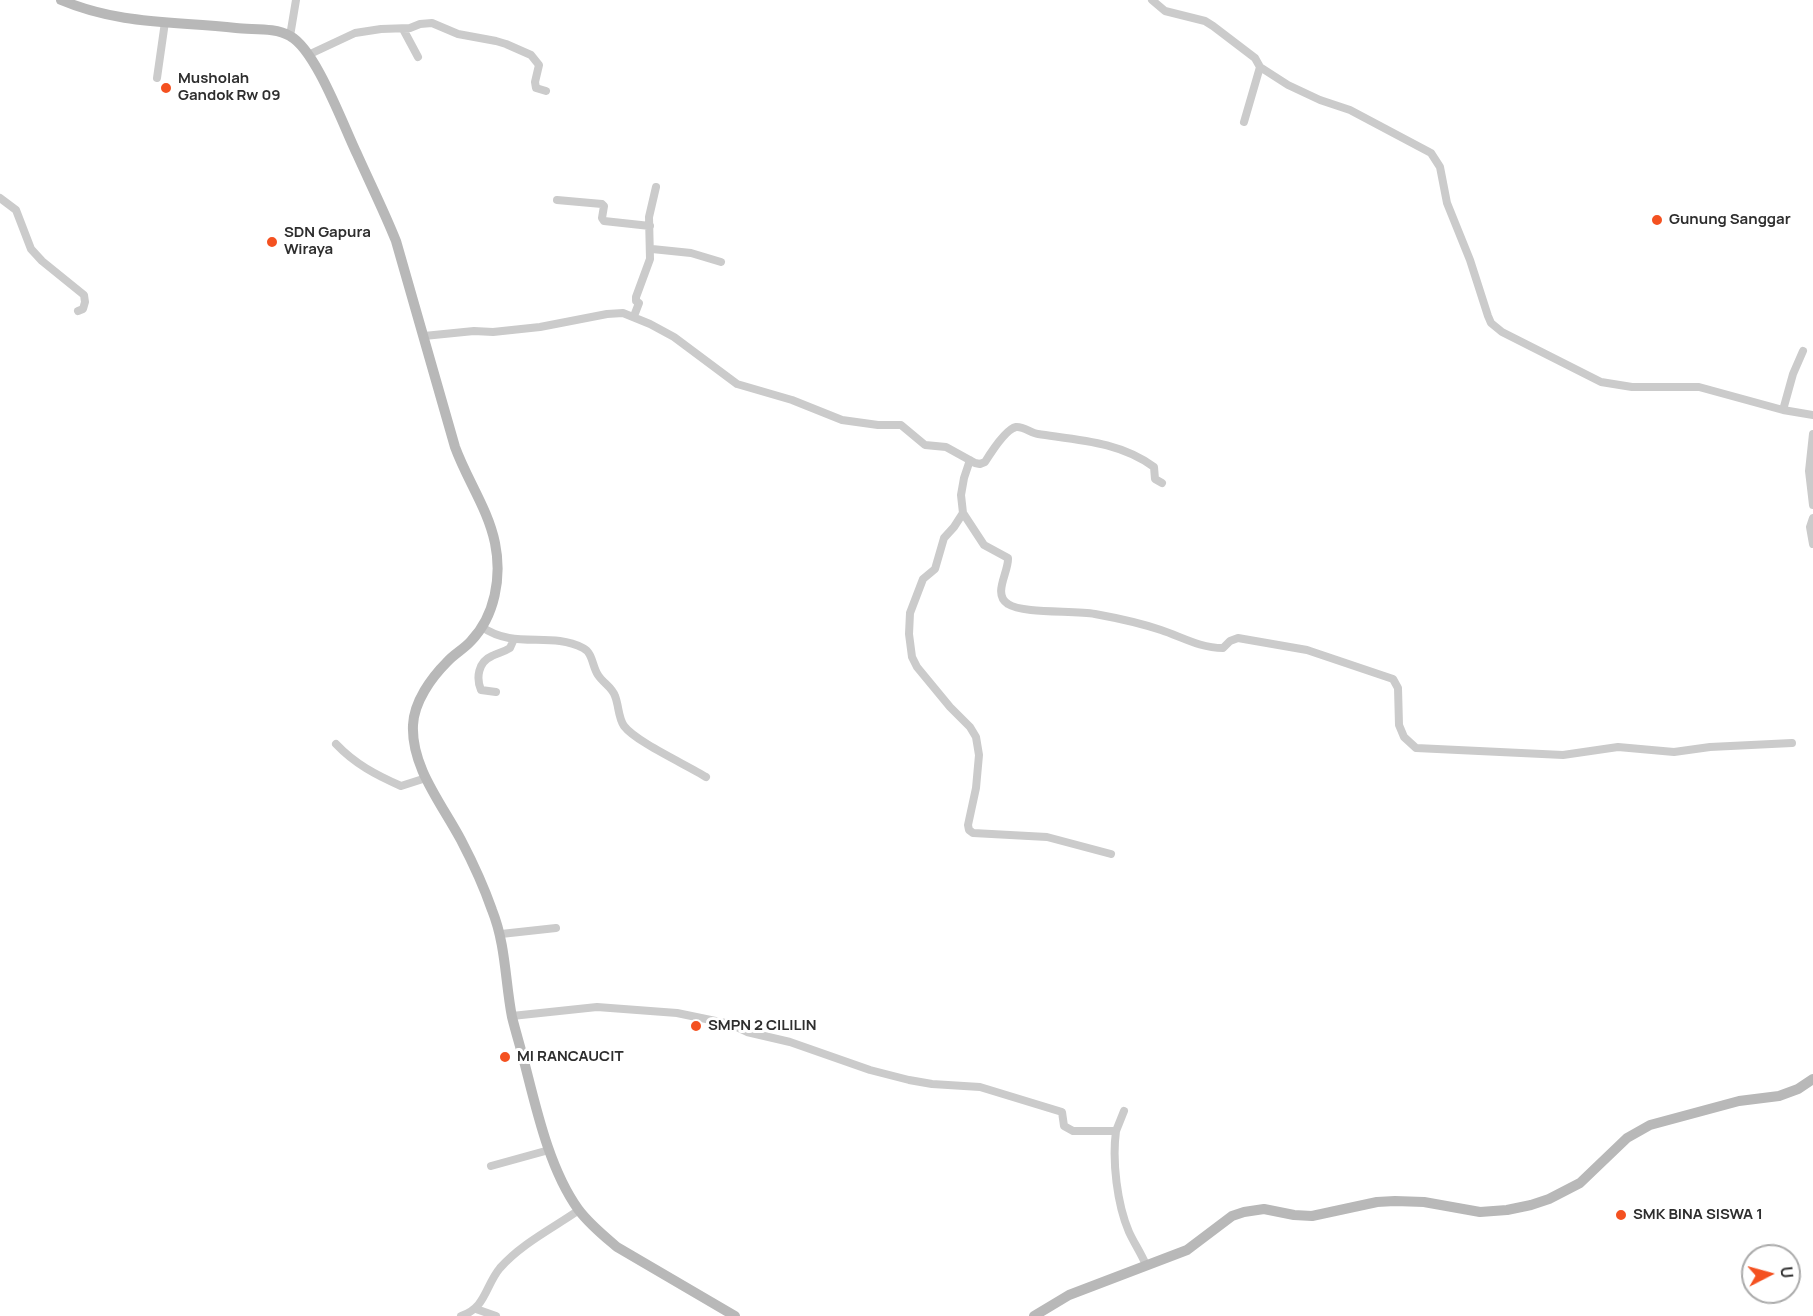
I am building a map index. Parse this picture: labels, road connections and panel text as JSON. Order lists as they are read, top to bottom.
{
  "places": [
    "Musholah Gandok Rw 09",
    "Gunung Sanggar",
    "SDN Gapura Wiraya",
    "SMPN 2 CILILIN",
    "MI RANCAUCIT",
    "SMK BINA SISWA 1"
  ],
  "north": "right"
}
